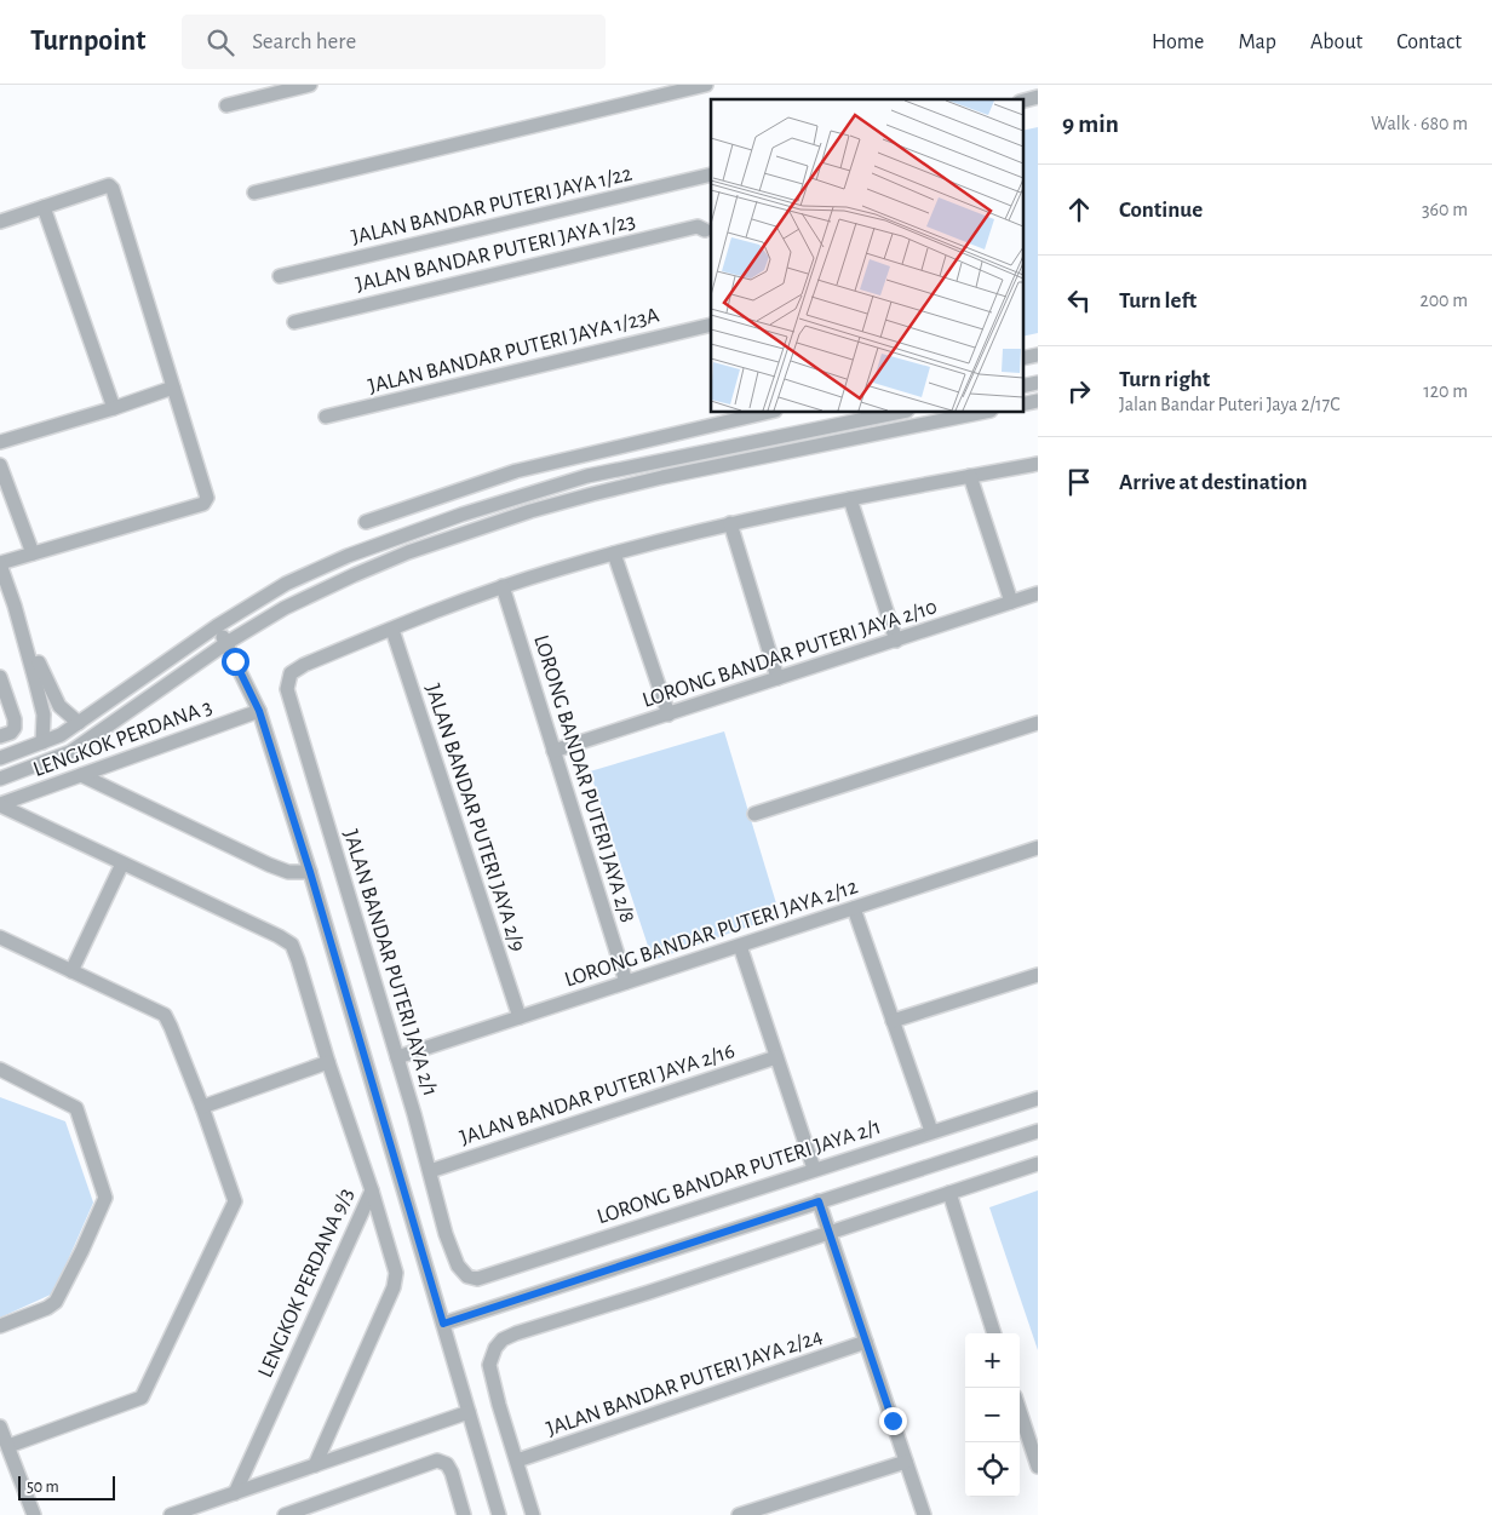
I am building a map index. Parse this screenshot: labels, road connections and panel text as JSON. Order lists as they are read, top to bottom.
{
  "streets": {
    "street": [
      "JALAN BANDAR PUTERI JAYA 1/22",
      "JALAN BANDAR PUTERI JAYA 1/23",
      "JALAN BANDAR PUTERI JAYA 1/23A",
      "LORONG BANDAR PUTERI JAYA 2/10",
      "LENGKOK PERDANA 3",
      "LORONG BANDAR PUTERI JAYA 2/8",
      "JALAN BANDAR PUTERI JAYA 2/9",
      "LORONG BANDAR PUTERI JAYA 2/12",
      "JALAN BANDAR PUTERI JAYA 2/1",
      "JALAN BANDAR PUTERI JAYA 2/16",
      "LORONG BANDAR PUTERI JAYA 2/1",
      "LENGKOK PERDANA 9/3",
      "JALAN BANDAR PUTERI JAYA 2/24"
    ]
  },
  "crossings": [
    ["LORONG BANDAR PUTERI JAYA 2/10", "LORONG BANDAR PUTERI JAYA 2/8"],
    ["LENGKOK PERDANA 3", "LENGKOK PERDANA 9/3"],
    ["LORONG BANDAR PUTERI JAYA 2/8", "LORONG BANDAR PUTERI JAYA 2/12"],
    ["JALAN BANDAR PUTERI JAYA 2/9", "LORONG BANDAR PUTERI JAYA 2/12"],
    ["JALAN BANDAR PUTERI JAYA 2/9", "JALAN BANDAR PUTERI JAYA 2/1"],
    ["LORONG BANDAR PUTERI JAYA 2/12", "JALAN BANDAR PUTERI JAYA 2/1"],
    ["JALAN BANDAR PUTERI JAYA 2/1", "JALAN BANDAR PUTERI JAYA 2/16"],
    ["JALAN BANDAR PUTERI JAYA 2/1", "LORONG BANDAR PUTERI JAYA 2/1"]
  ],
  "scale_bar": "50 m",
  "page": {
    "header": "Turnpoint",
    "search": "Search here",
    "nav": [
      "Home",
      "Map",
      "About",
      "Contact"
    ],
    "heading": ["9 min", "Walk · 680 m"],
    "list": [
      ["Continue", "360 m"],
      ["Turn left", "200 m"],
      ["Turn right", "Jalan Bandar Puteri Jaya 2/17C", "120 m"],
      "Arrive at destination"
    ],
    "map_buttons": ["+", "−"],
    "scale": "50 m"
  }
}
